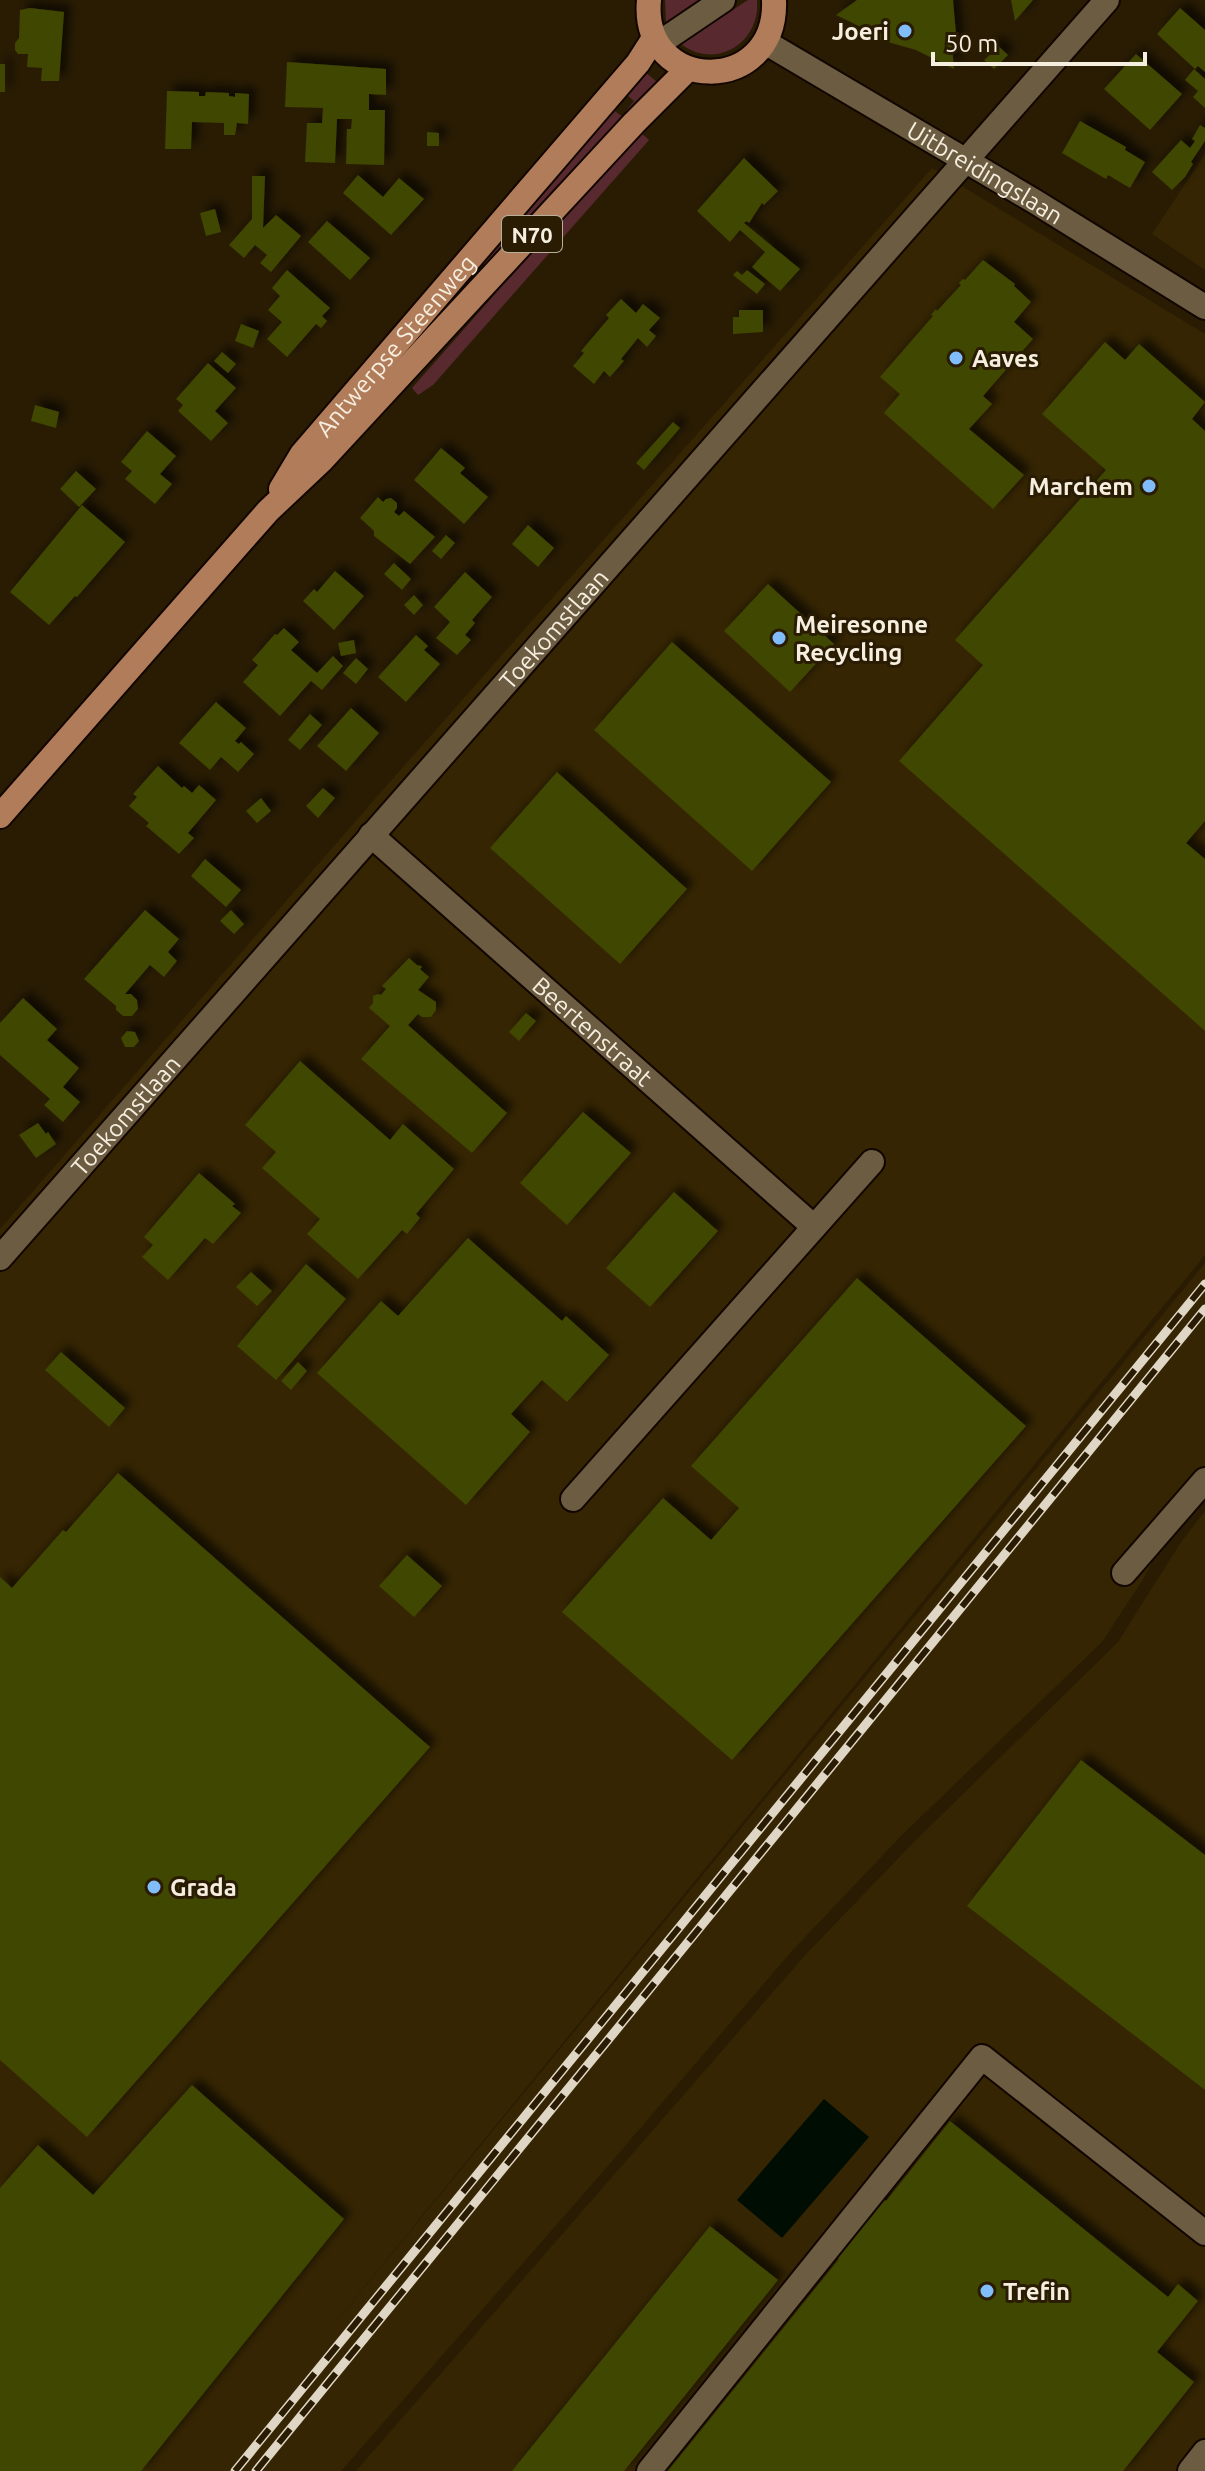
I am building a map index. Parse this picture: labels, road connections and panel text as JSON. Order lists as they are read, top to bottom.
{
  "streets": {
    "main road": ["N70", "Antwerpse Steenweg"],
    "street": ["Uitbreidingslaan", "Toekomstlaan", "Beertenstraat"]
  },
  "crossings": [
    ["Uitbreidingslaan", "Toekomstlaan"],
    ["Toekomstlaan", "Beertenstraat"]
  ],
  "places": [
    "Joeri",
    "Aaves",
    "Marchem",
    "Meiresonne Recycling",
    "Grada",
    "Trefin"
  ],
  "scale_bar": "50 m"
}
